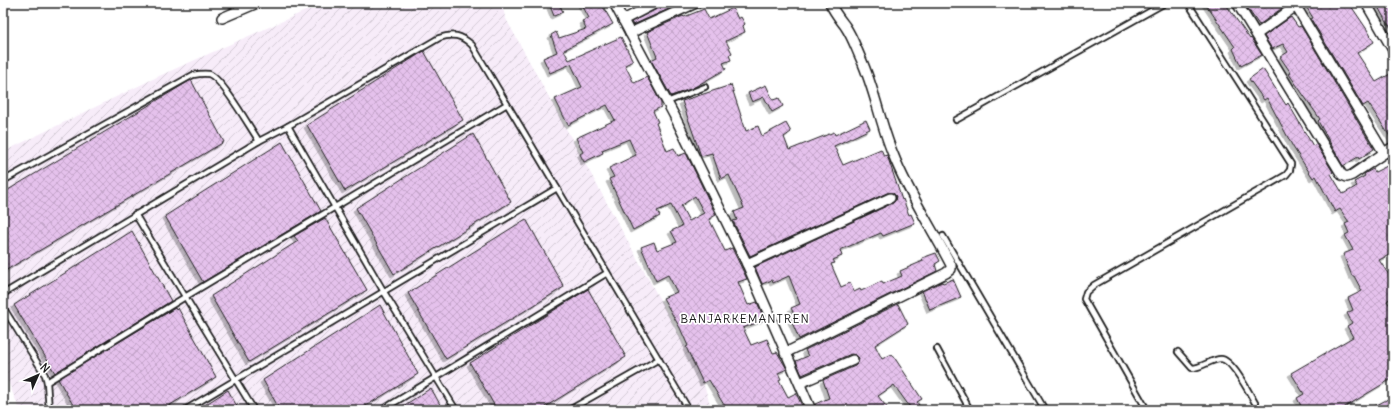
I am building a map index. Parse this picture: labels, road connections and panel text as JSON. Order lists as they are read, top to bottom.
{
  "districts": ["BANJARKEMANTREN"],
  "north": "top right"
}
